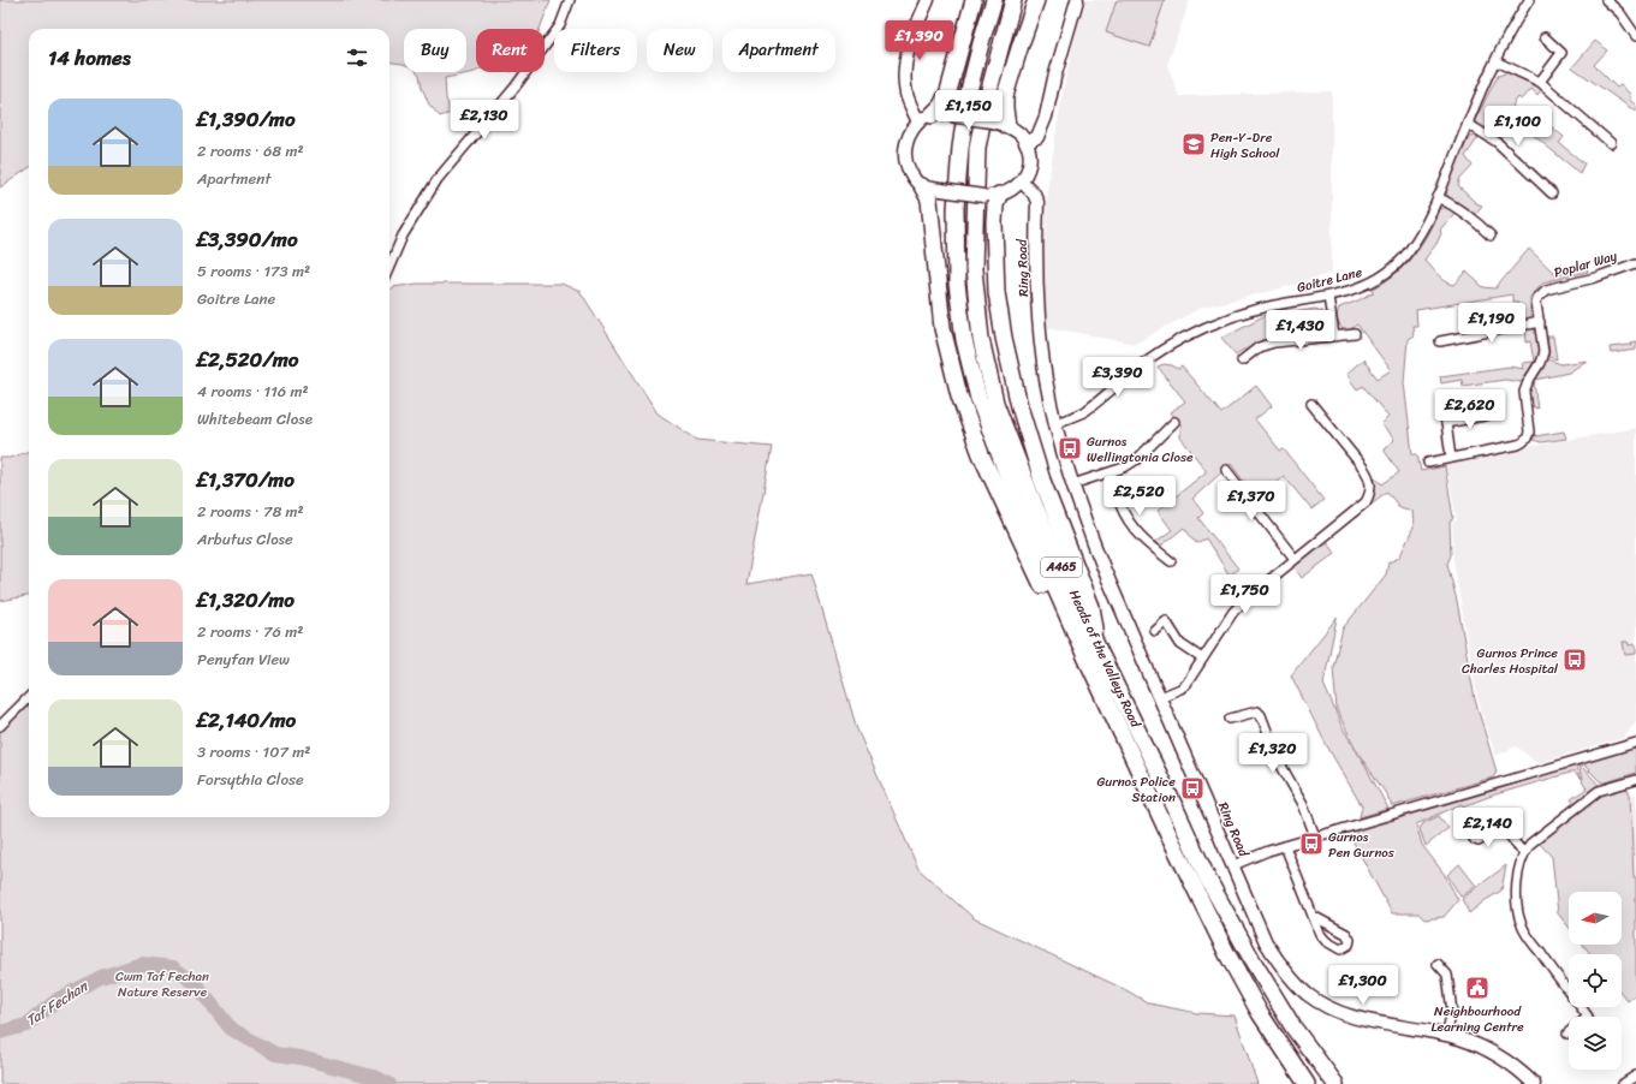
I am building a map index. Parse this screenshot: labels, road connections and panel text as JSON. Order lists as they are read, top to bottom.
{
  "streets": {
    "highway": ["A465", "Heads of the Valleys Road"],
    "street": ["Poplar Way", "Ring Road", "Goitre Lane"]
  },
  "crossings": [
    ["Ring Road", "Goitre Lane"]
  ],
  "water": ["Taf Fechan"],
  "parks": ["Cwm Taf Fechan Nature Reserve"],
  "places": {
    "school or university": ["Pen-Y-Dre High School"],
    "bus stop": [
      "Gurnos Wellingtonia Close",
      "Gurnos Prince Charles Hospital",
      "Gurnos Police Station",
      "Gurnos Pen Gurnos"
    ],
    "public building": ["Neighbourhood Learning Centre"]
  },
  "north": "left",
  "page": {
    "price": [
      "£1,390",
      "£1,150",
      "£2,130",
      "£1,100",
      "£1,190",
      "£1,430",
      "£3,390",
      "£2,620",
      "£2,520",
      "£1,370",
      "£1,750",
      "£1,320",
      "£2,140",
      "£1,300"
    ],
    "chip": [
      "Buy",
      "Rent",
      "Filters",
      "New",
      "Apartment"
    ],
    "heading": "14 homes",
    "list": [
      {
        "name": "£1,390/mo",
        "note": "2 rooms · 68 m² · Apartment"
      },
      {
        "name": "£3,390/mo",
        "note": "5 rooms · 173 m² · Goitre Lane"
      },
      {
        "name": "£2,520/mo",
        "note": "4 rooms · 116 m² · Whitebeam Close"
      },
      {
        "name": "£1,370/mo",
        "note": "2 rooms · 78 m² · Arbutus Close"
      },
      {
        "name": "£1,320/mo",
        "note": "2 rooms · 76 m² · Penyfan View"
      },
      {
        "name": "£2,140/mo",
        "note": "3 rooms · 107 m² · Forsythia Close"
      }
    ]
  }
}
